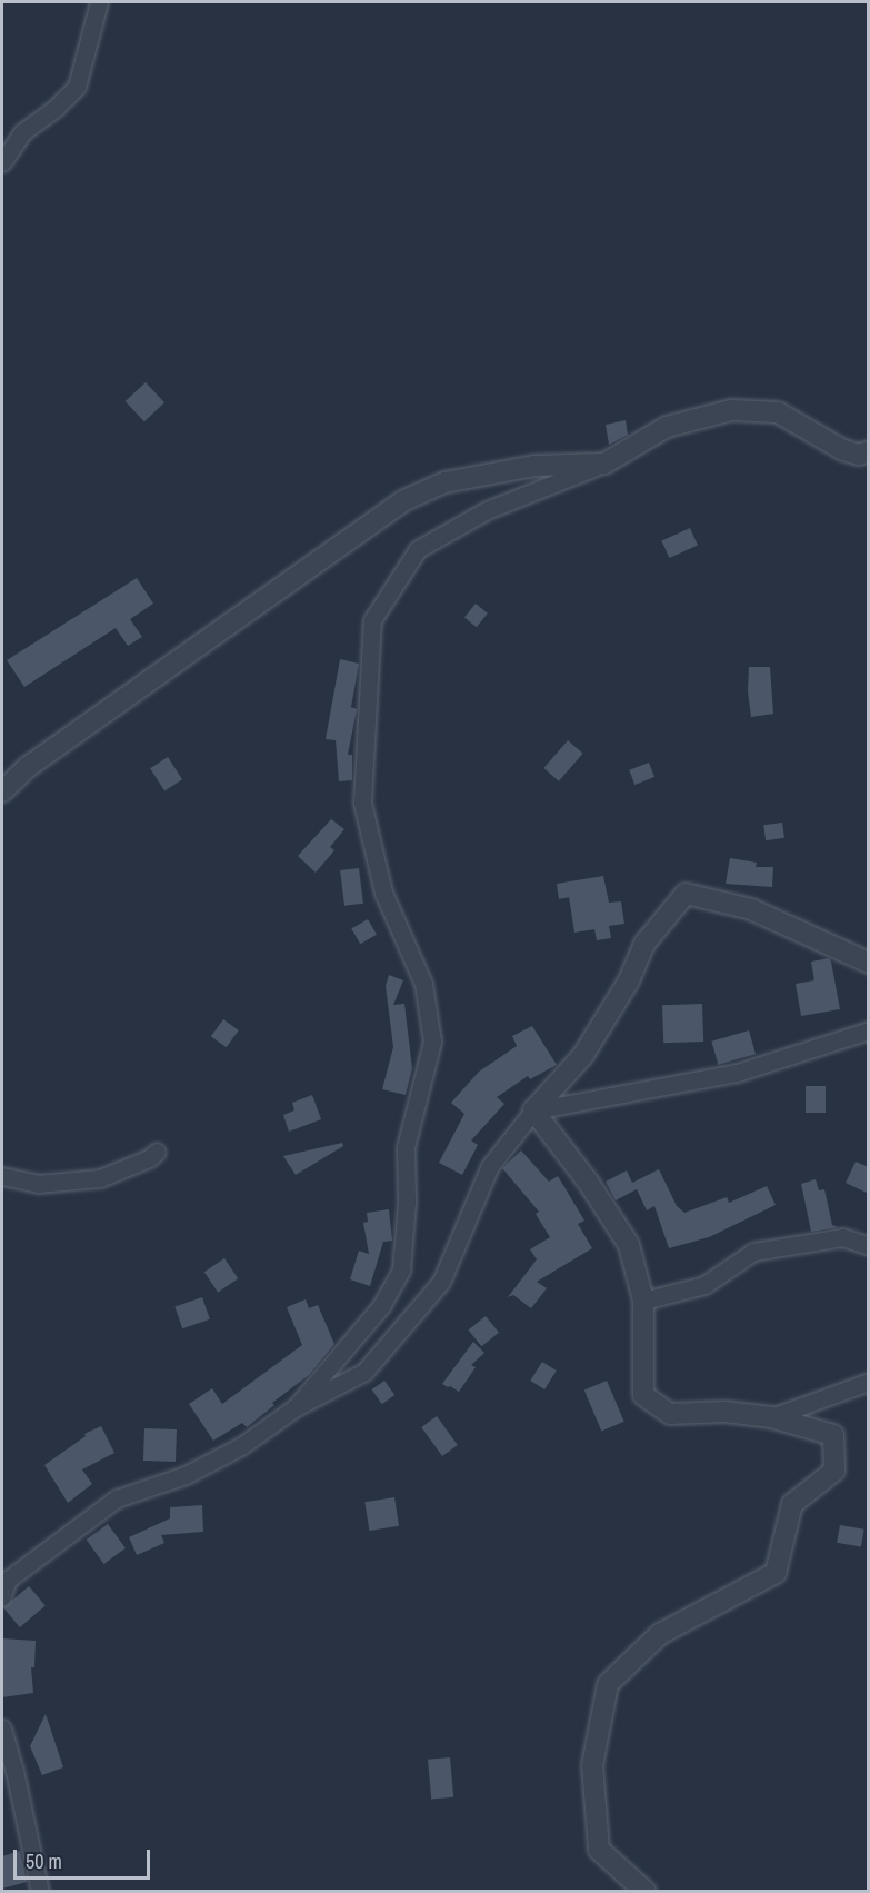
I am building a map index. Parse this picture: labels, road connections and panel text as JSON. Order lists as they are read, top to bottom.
{
  "scale_bar": "50 m"
}
